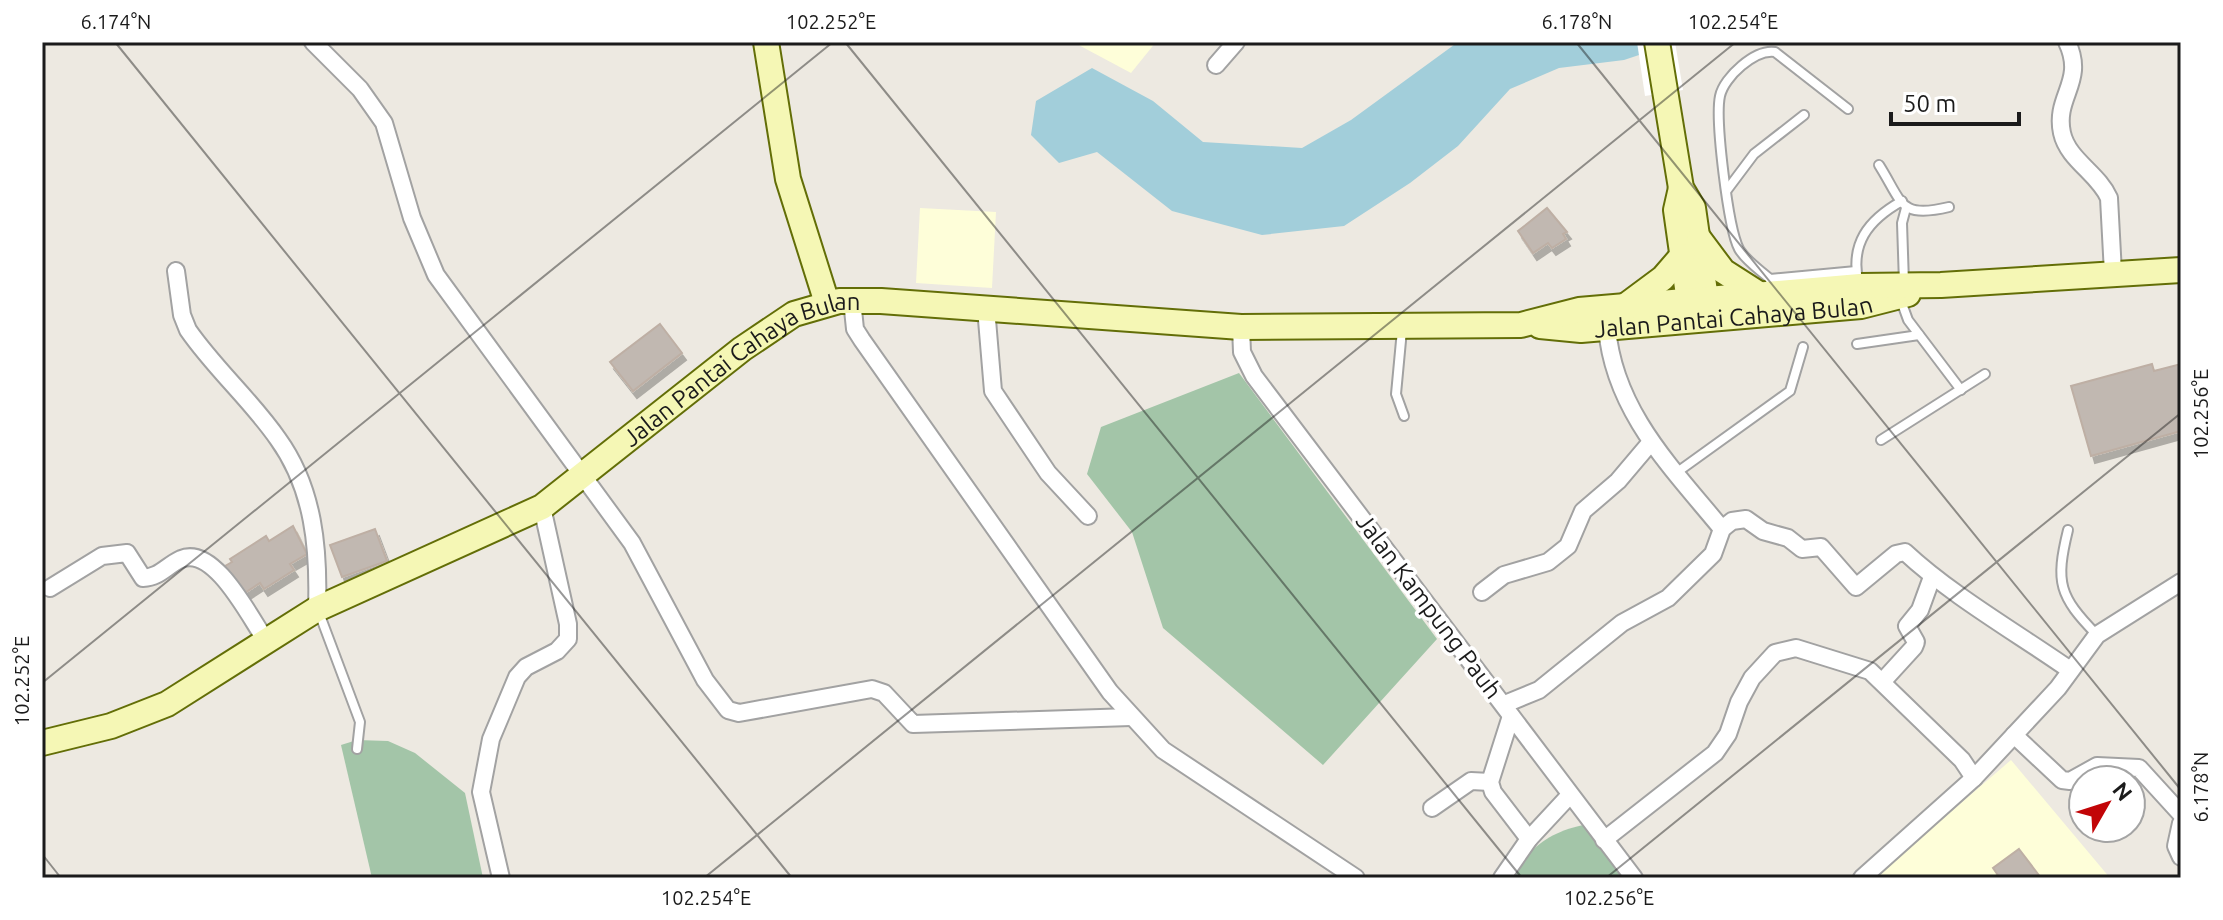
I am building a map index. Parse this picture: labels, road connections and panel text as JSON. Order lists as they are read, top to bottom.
{
  "streets": {
    "main road": ["Jalan Pantai Cahaya Bulan"],
    "street": ["Jalan Kampung Pauh"]
  },
  "crossings": [
    ["Jalan Pantai Cahaya Bulan", "Jalan Kampung Pauh"]
  ],
  "scale_bar": "50 m",
  "north": "top right",
  "coordinates": [
    "6.174°N",
    "102.252°E",
    "6.178°N",
    "102.254°E",
    "102.256°E"
  ]
}
